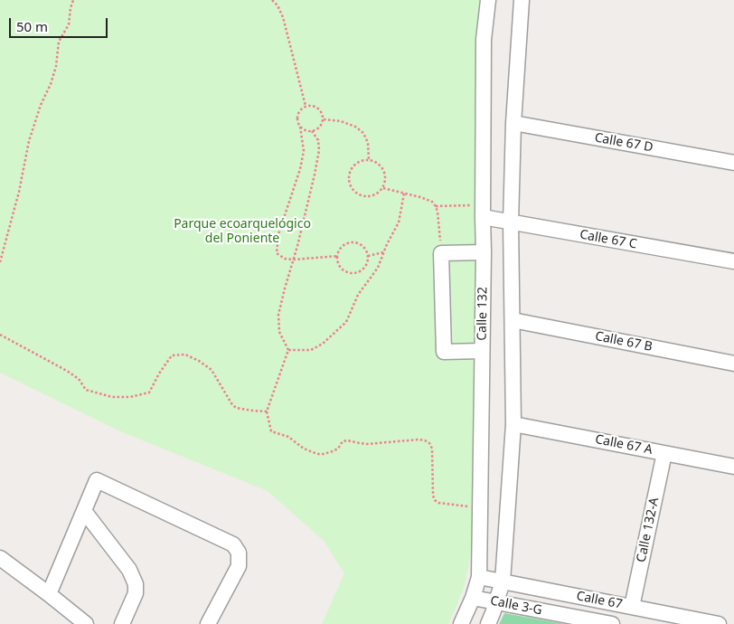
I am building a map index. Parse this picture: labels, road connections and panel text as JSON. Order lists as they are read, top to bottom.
{
  "streets": {
    "street": [
      "Calle 67 D",
      "Calle 67 C",
      "Calle 132",
      "Calle 67 B",
      "Calle 67 A",
      "Calle 132-A",
      "Calle 67",
      "Calle 3-G"
    ]
  },
  "crossings": [
    ["Calle 67 C", "Calle 132"],
    ["Calle 132", "Calle 67"],
    ["Calle 132", "Calle 3-G"],
    ["Calle 67 A", "Calle 132-A"],
    ["Calle 132-A", "Calle 67"]
  ],
  "parks": ["Parque ecoarquelógico del Poniente"],
  "scale_bar": "50 m"
}
